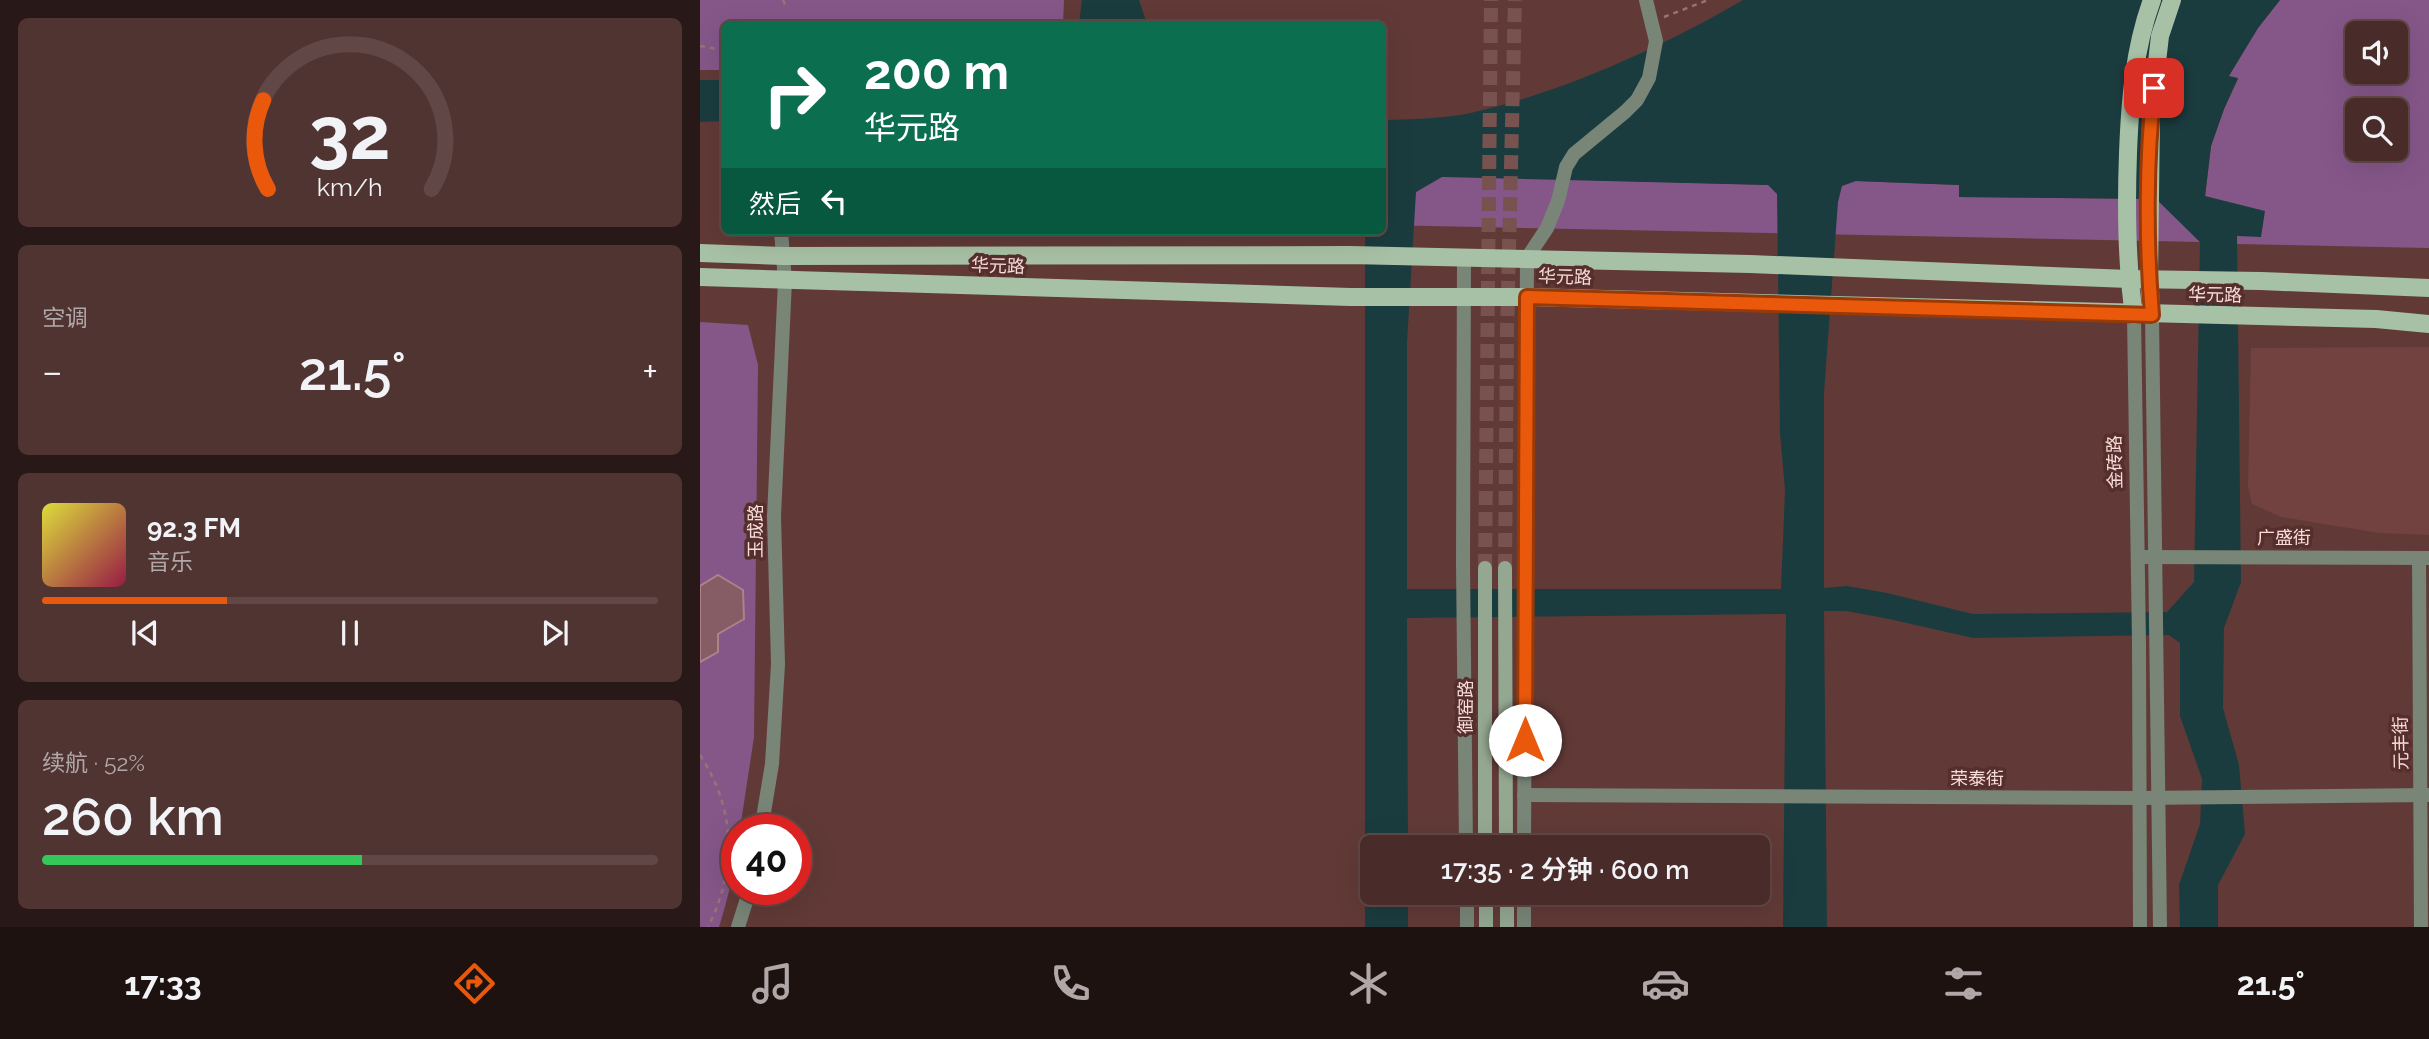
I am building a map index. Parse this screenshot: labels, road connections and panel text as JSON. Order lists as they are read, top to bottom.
{
  "streets": {
    "main road": ["华元路", "金砖路", "御窑路"],
    "street": [
      "玉成路",
      "广盛街",
      "元丰街",
      "荣泰街"
    ]
  },
  "crossings": [
    ["华元路", "金砖路"],
    ["华元路", "玉成路"],
    ["金砖路", "广盛街"],
    ["金砖路", "荣泰街"],
    ["广盛街", "元丰街"],
    ["元丰街", "荣泰街"]
  ],
  "page": {
    "turn": ["200 m", "华元路"],
    "then": "然后",
    "tile": [
      "空调",
      ["续航 · 52%", "260 km"]
    ],
    "heat": ["−", "21.5°", "+"],
    "song": ["92.3 FM", "音乐"],
    "limit": "40",
    "trip": "17:35 · 2 分钟 · 600 m",
    "tabs": ["17:33", "21.5°"],
    "gauge": ["32", "km/h"]
  }
}
